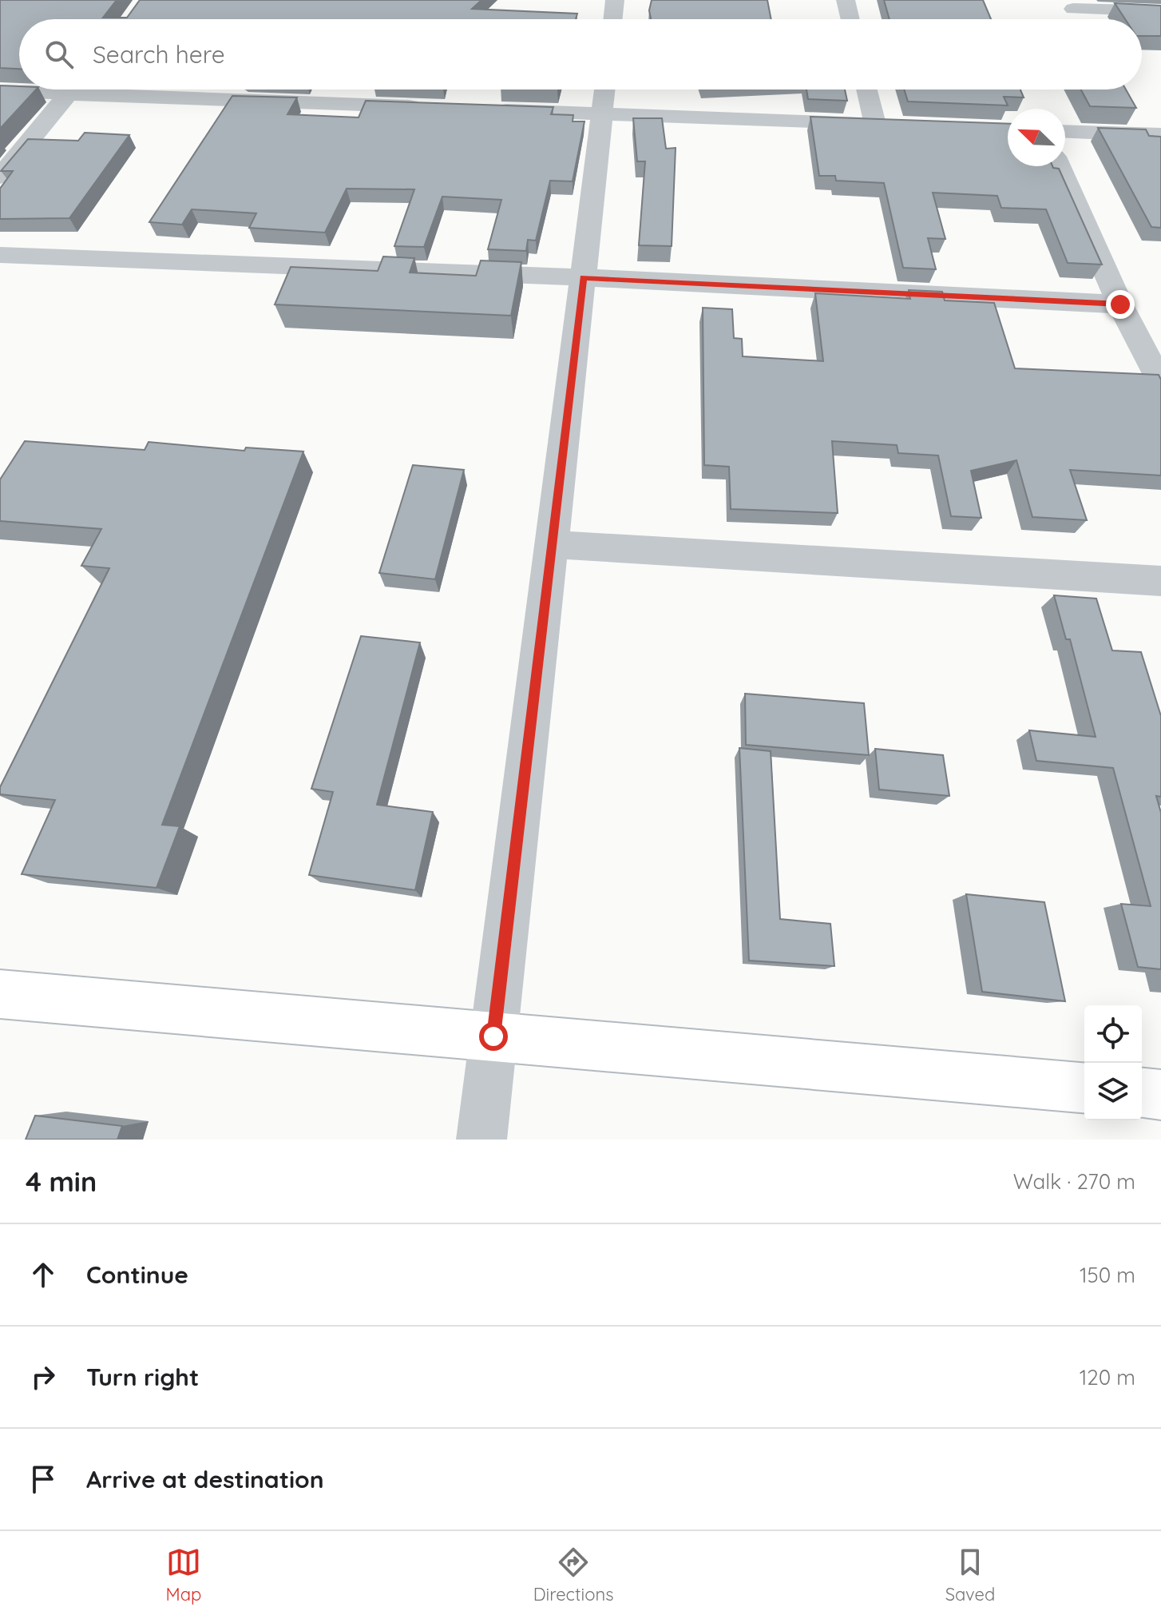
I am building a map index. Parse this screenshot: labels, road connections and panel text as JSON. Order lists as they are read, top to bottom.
{
  "north": "top left",
  "page": {
    "search": "Search here",
    "heading": ["4 min", "Walk · 270 m"],
    "list": [
      ["Continue", "150 m"],
      ["Turn right", "120 m"],
      "Arrive at destination"
    ],
    "nav": ["Map", "Directions", "Saved"]
  }
}
